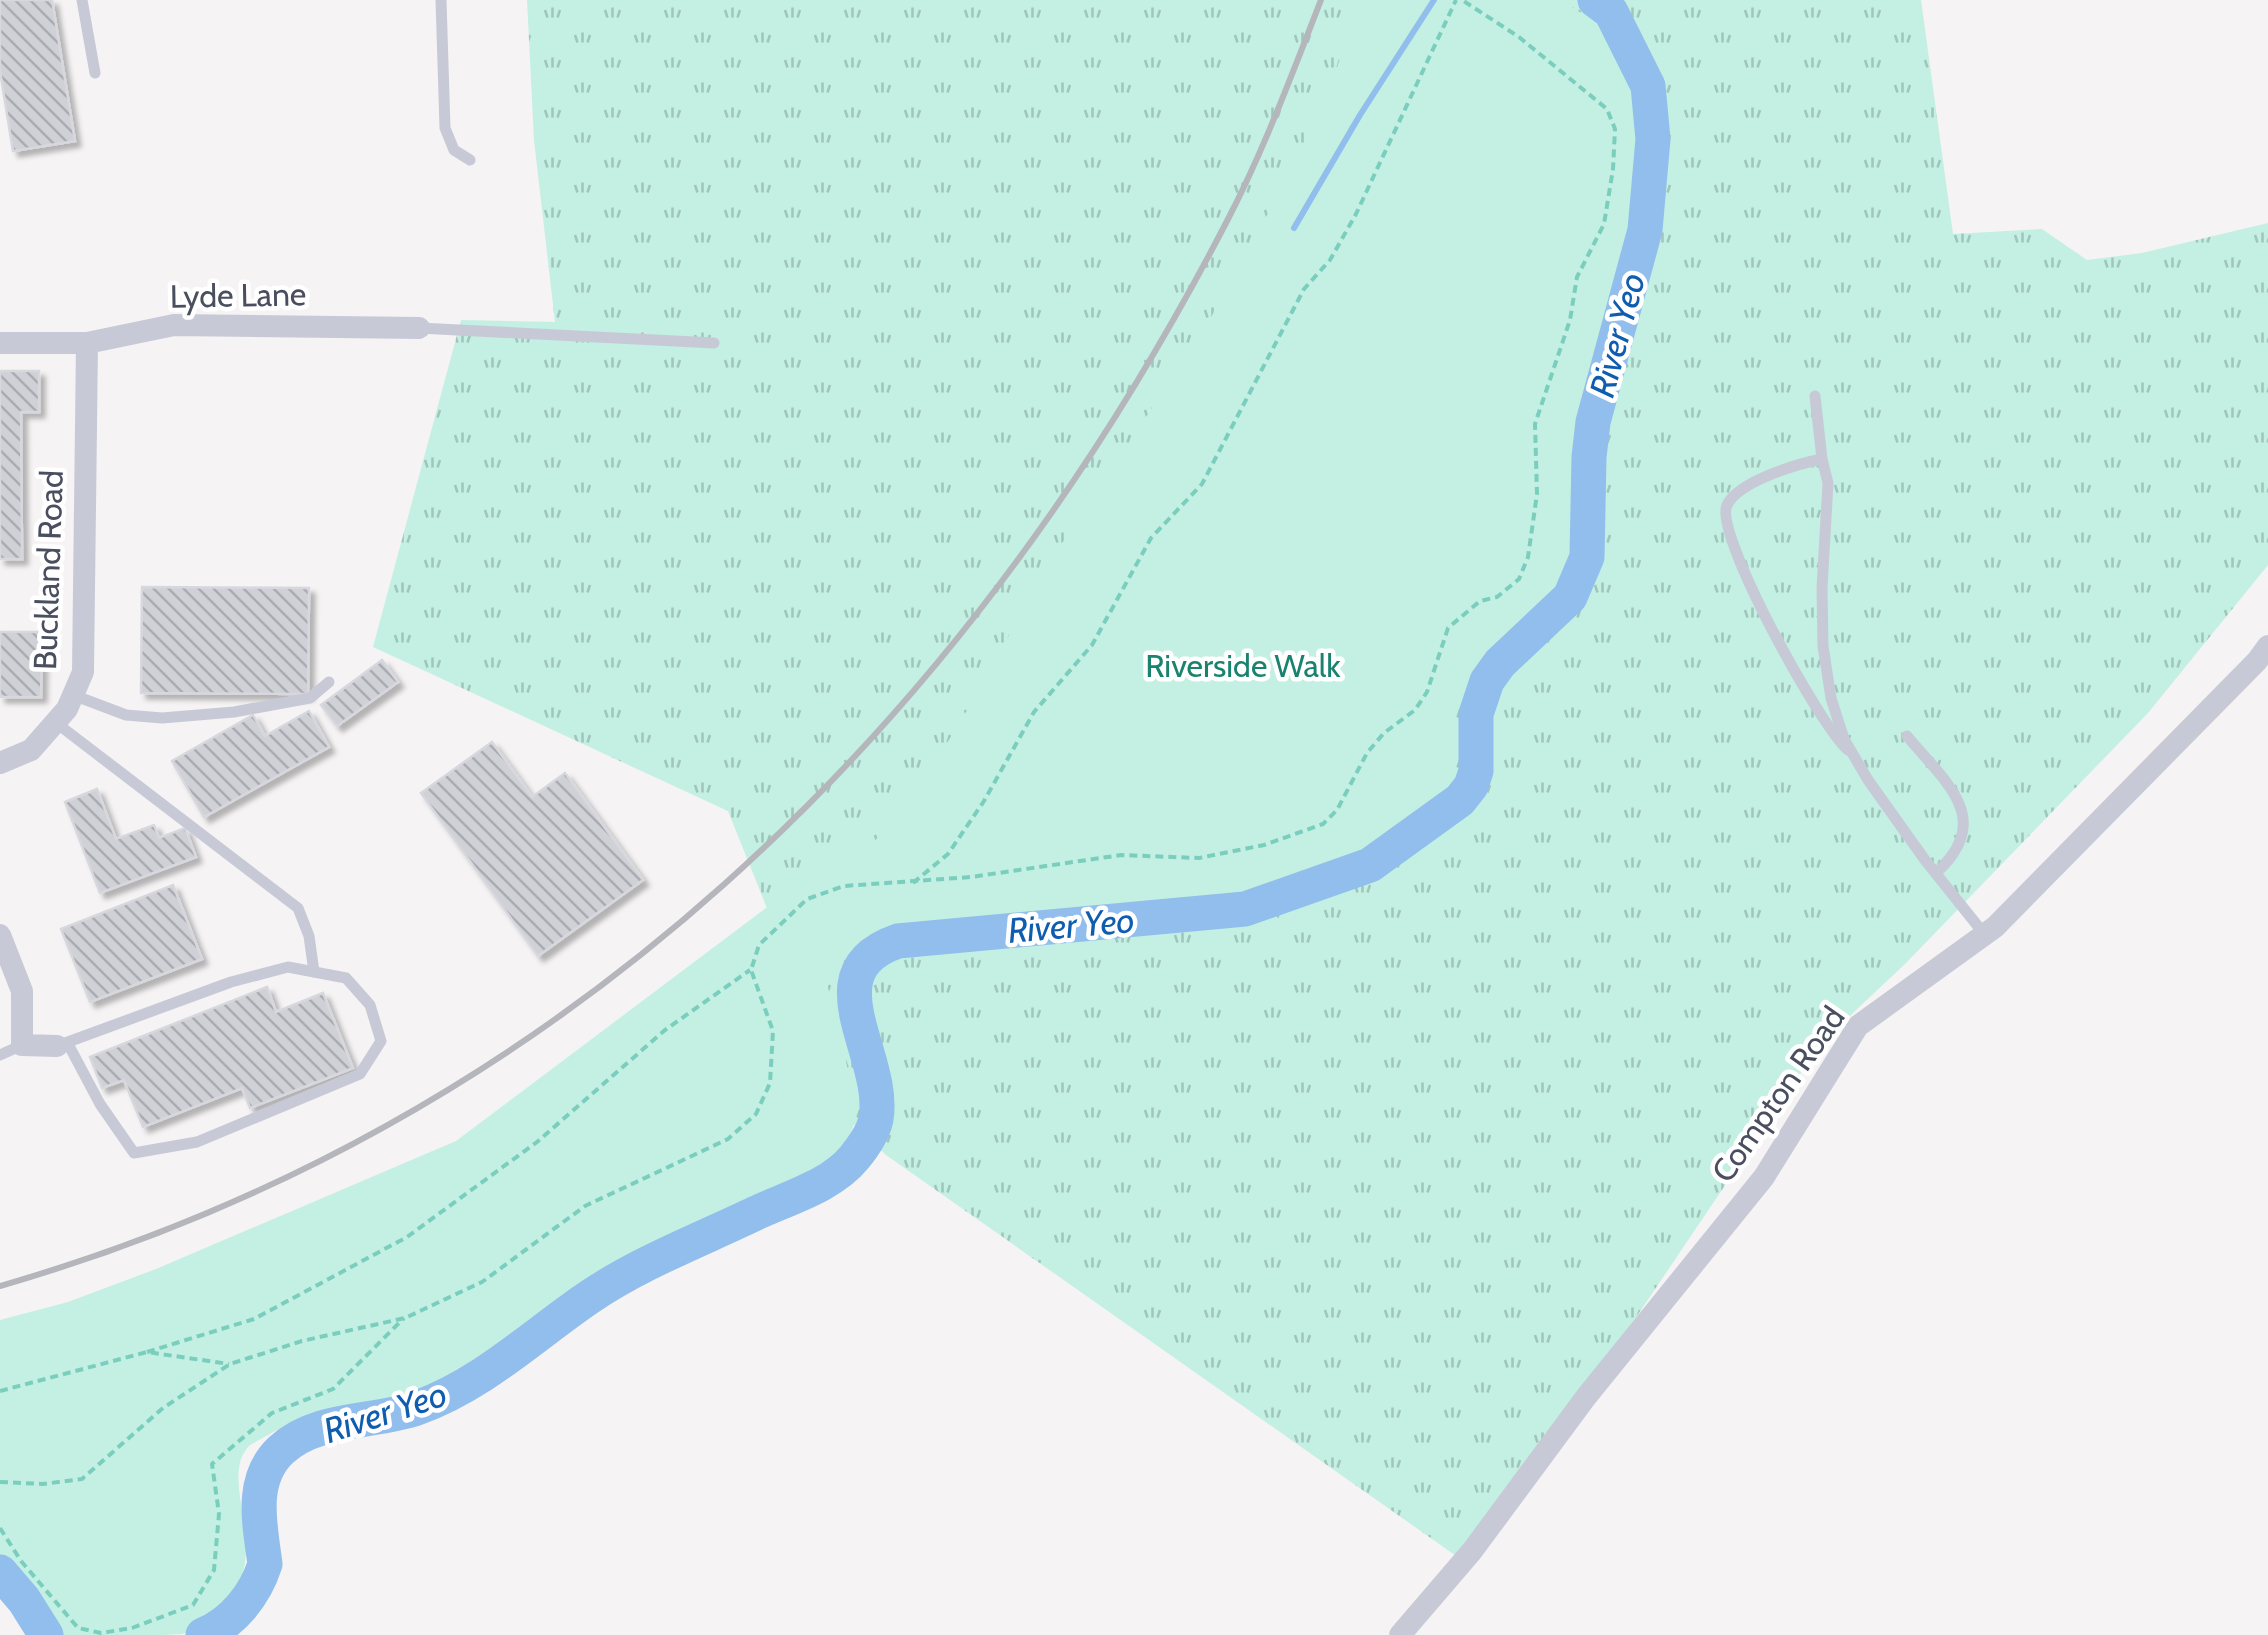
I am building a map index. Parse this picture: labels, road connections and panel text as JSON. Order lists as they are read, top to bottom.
{
  "streets": {
    "street": ["Lyde Lane", "Buckland Road", "Compton Road"]
  },
  "crossings": [
    ["Lyde Lane", "Buckland Road"]
  ],
  "water": ["River Yeo"],
  "parks": ["Riverside Walk"]
}
